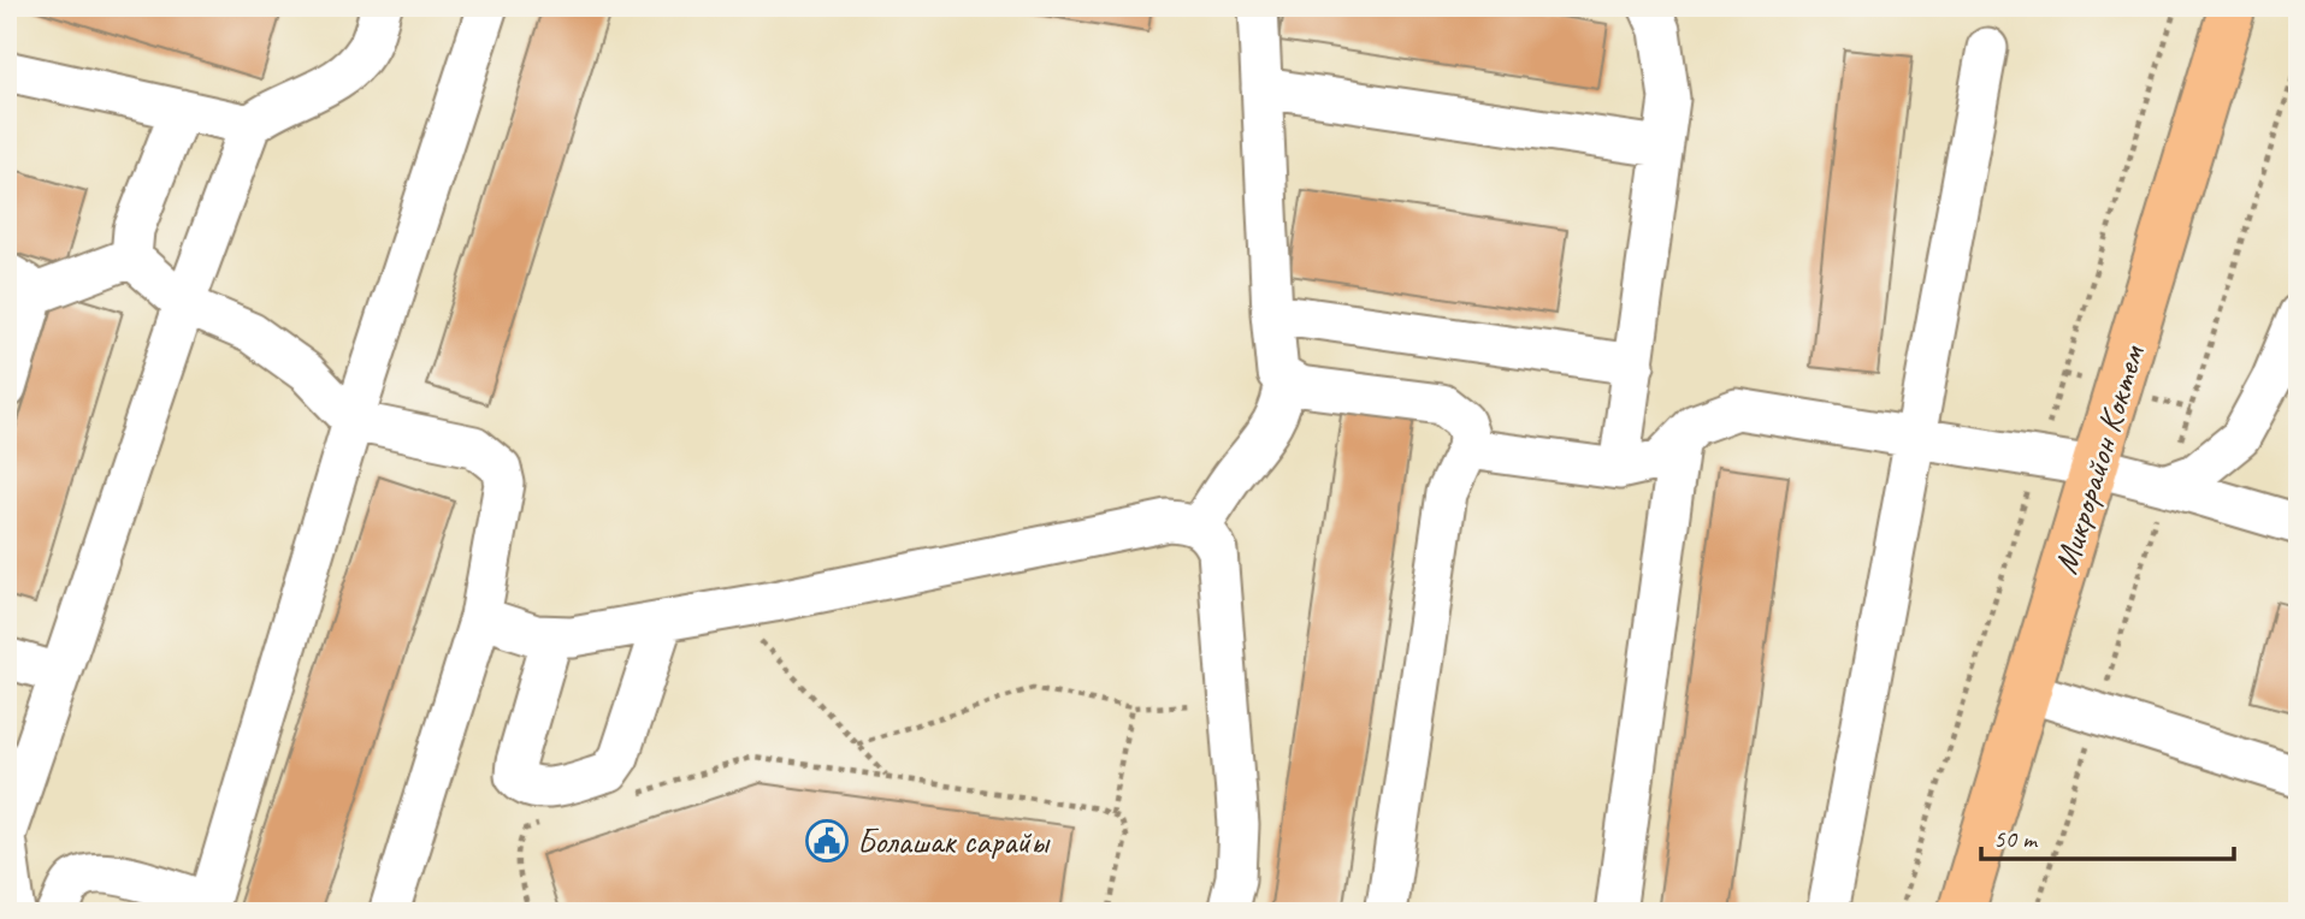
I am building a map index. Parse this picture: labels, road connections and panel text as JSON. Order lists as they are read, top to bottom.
{
  "streets": {
    "main road": ["Микрорайон Коктем"]
  },
  "places": {
    "public building": ["Болашак сарайы"]
  },
  "scale_bar": "50 m"
}
